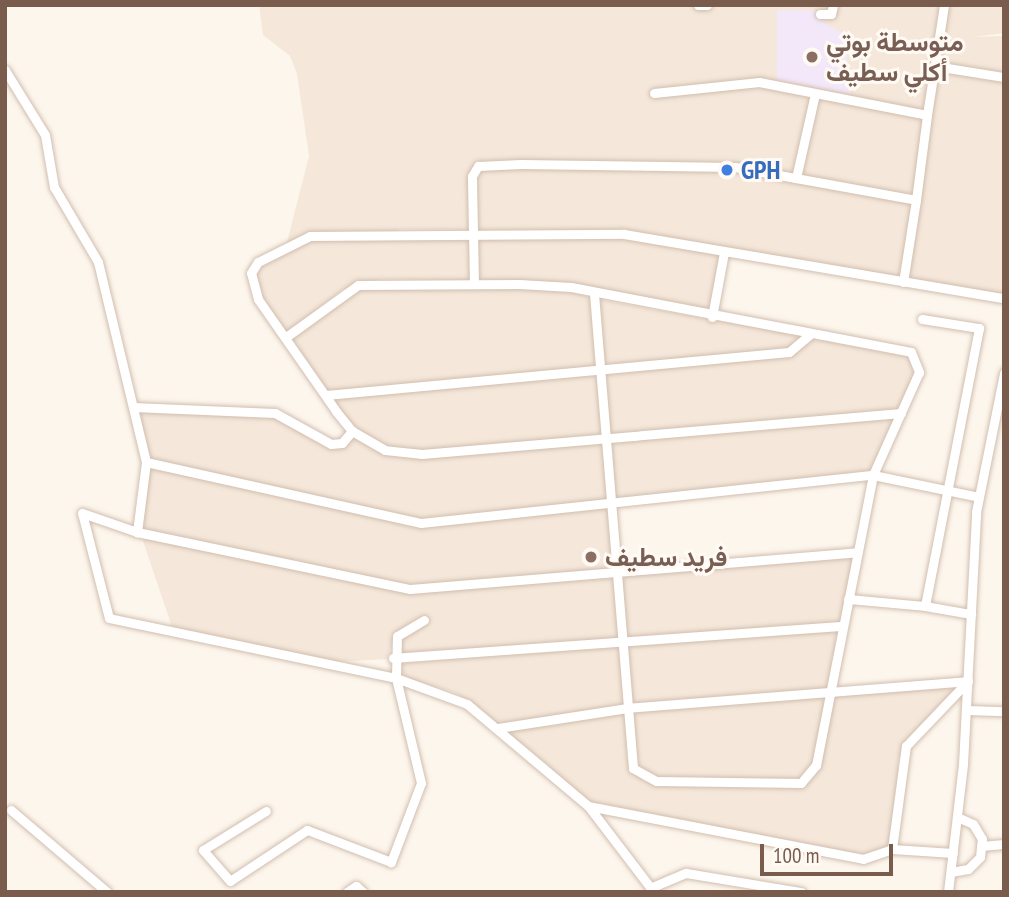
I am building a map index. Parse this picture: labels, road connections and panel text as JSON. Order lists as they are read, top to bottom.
{
  "places": ["متوسطة بوتي أكلي سطيف", "GPH", "فريد سطيف"],
  "scale_bar": "100 m"
}
